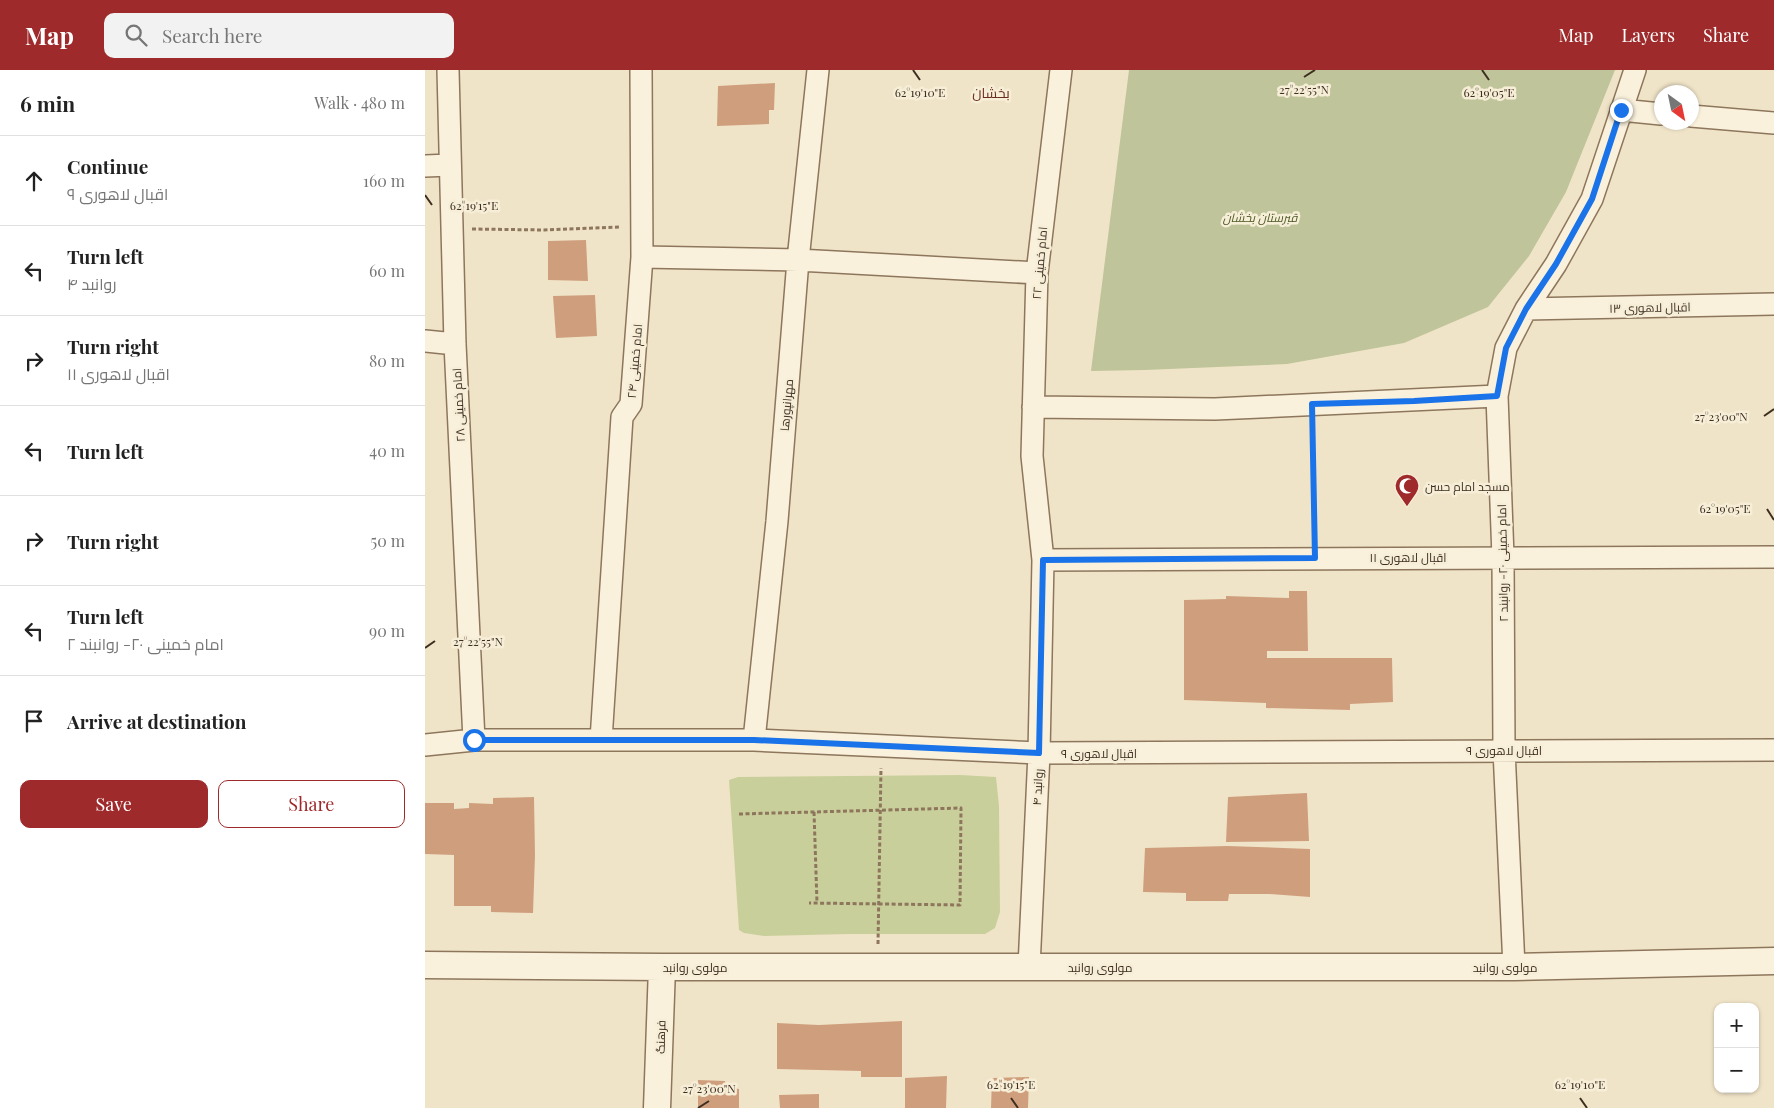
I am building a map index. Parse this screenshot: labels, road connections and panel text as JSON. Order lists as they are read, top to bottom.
{
  "streets": {
    "street": [
      "امام خمینی ۲۲",
      "اقبال لاهوری ۱۳",
      "امام خمینی ۲۴",
      "امام خمینی ۲۸",
      "مهرانپورها",
      "اقبال لاهوری ۱۱",
      "امام خمینی ۲۰- روانبند ۲",
      "اقبال لاهوری ۹",
      "روانبد ۴",
      "مولوی روانبد",
      "فرهنگ"
    ]
  },
  "crossings": [
    ["امام خمینی ۲۲", "روانبد ۴"],
    ["اقبال لاهوری ۱۳", "امام خمینی ۲۰- روانبند ۲"],
    ["امام خمینی ۲۴", "اقبال لاهوری ۹"],
    ["امام خمینی ۲۸", "اقبال لاهوری ۹"],
    ["مهرانپورها", "اقبال لاهوری ۹"],
    ["اقبال لاهوری ۱۱", "امام خمینی ۲۰- روانبند ۲"],
    ["اقبال لاهوری ۱۱", "روانبد ۴"],
    ["امام خمینی ۲۰- روانبند ۲", "اقبال لاهوری ۹"],
    ["امام خمینی ۲۰- روانبند ۲", "مولوی روانبد"],
    ["اقبال لاهوری ۹", "روانبد ۴"],
    ["روانبد ۴", "مولوی روانبد"],
    ["مولوی روانبد", "فرهنگ"]
  ],
  "districts": ["بخشان"],
  "parks": ["قبرستان بخشان"],
  "places": {
    "mosque": ["مسجد امام حسن"]
  },
  "north": "bottom right",
  "page": {
    "header": "Map",
    "search": "Search here",
    "nav": ["Map", "Layers", "Share"],
    "heading": ["6 min", "Walk · 480 m"],
    "list": [
      ["Continue", "اقبال لاهوری ۹", "160 m"],
      ["Turn left", "روانبد ۴", "60 m"],
      ["Turn right", "اقبال لاهوری ۱۱", "80 m"],
      ["Turn left", "40 m"],
      ["Turn right", "50 m"],
      ["Turn left", "امام خمینی ۲۰- روانبند ۲", "90 m"],
      "Arrive at destination"
    ],
    "buttons": ["Save", "Share"],
    "map_buttons": ["+", "−"]
  },
  "coordinates": [
    "27°22'55\"N",
    "62°19'10\"E",
    "62°19'05\"E",
    "62°19'15\"E",
    "27°23'00\"N"
  ]
}
